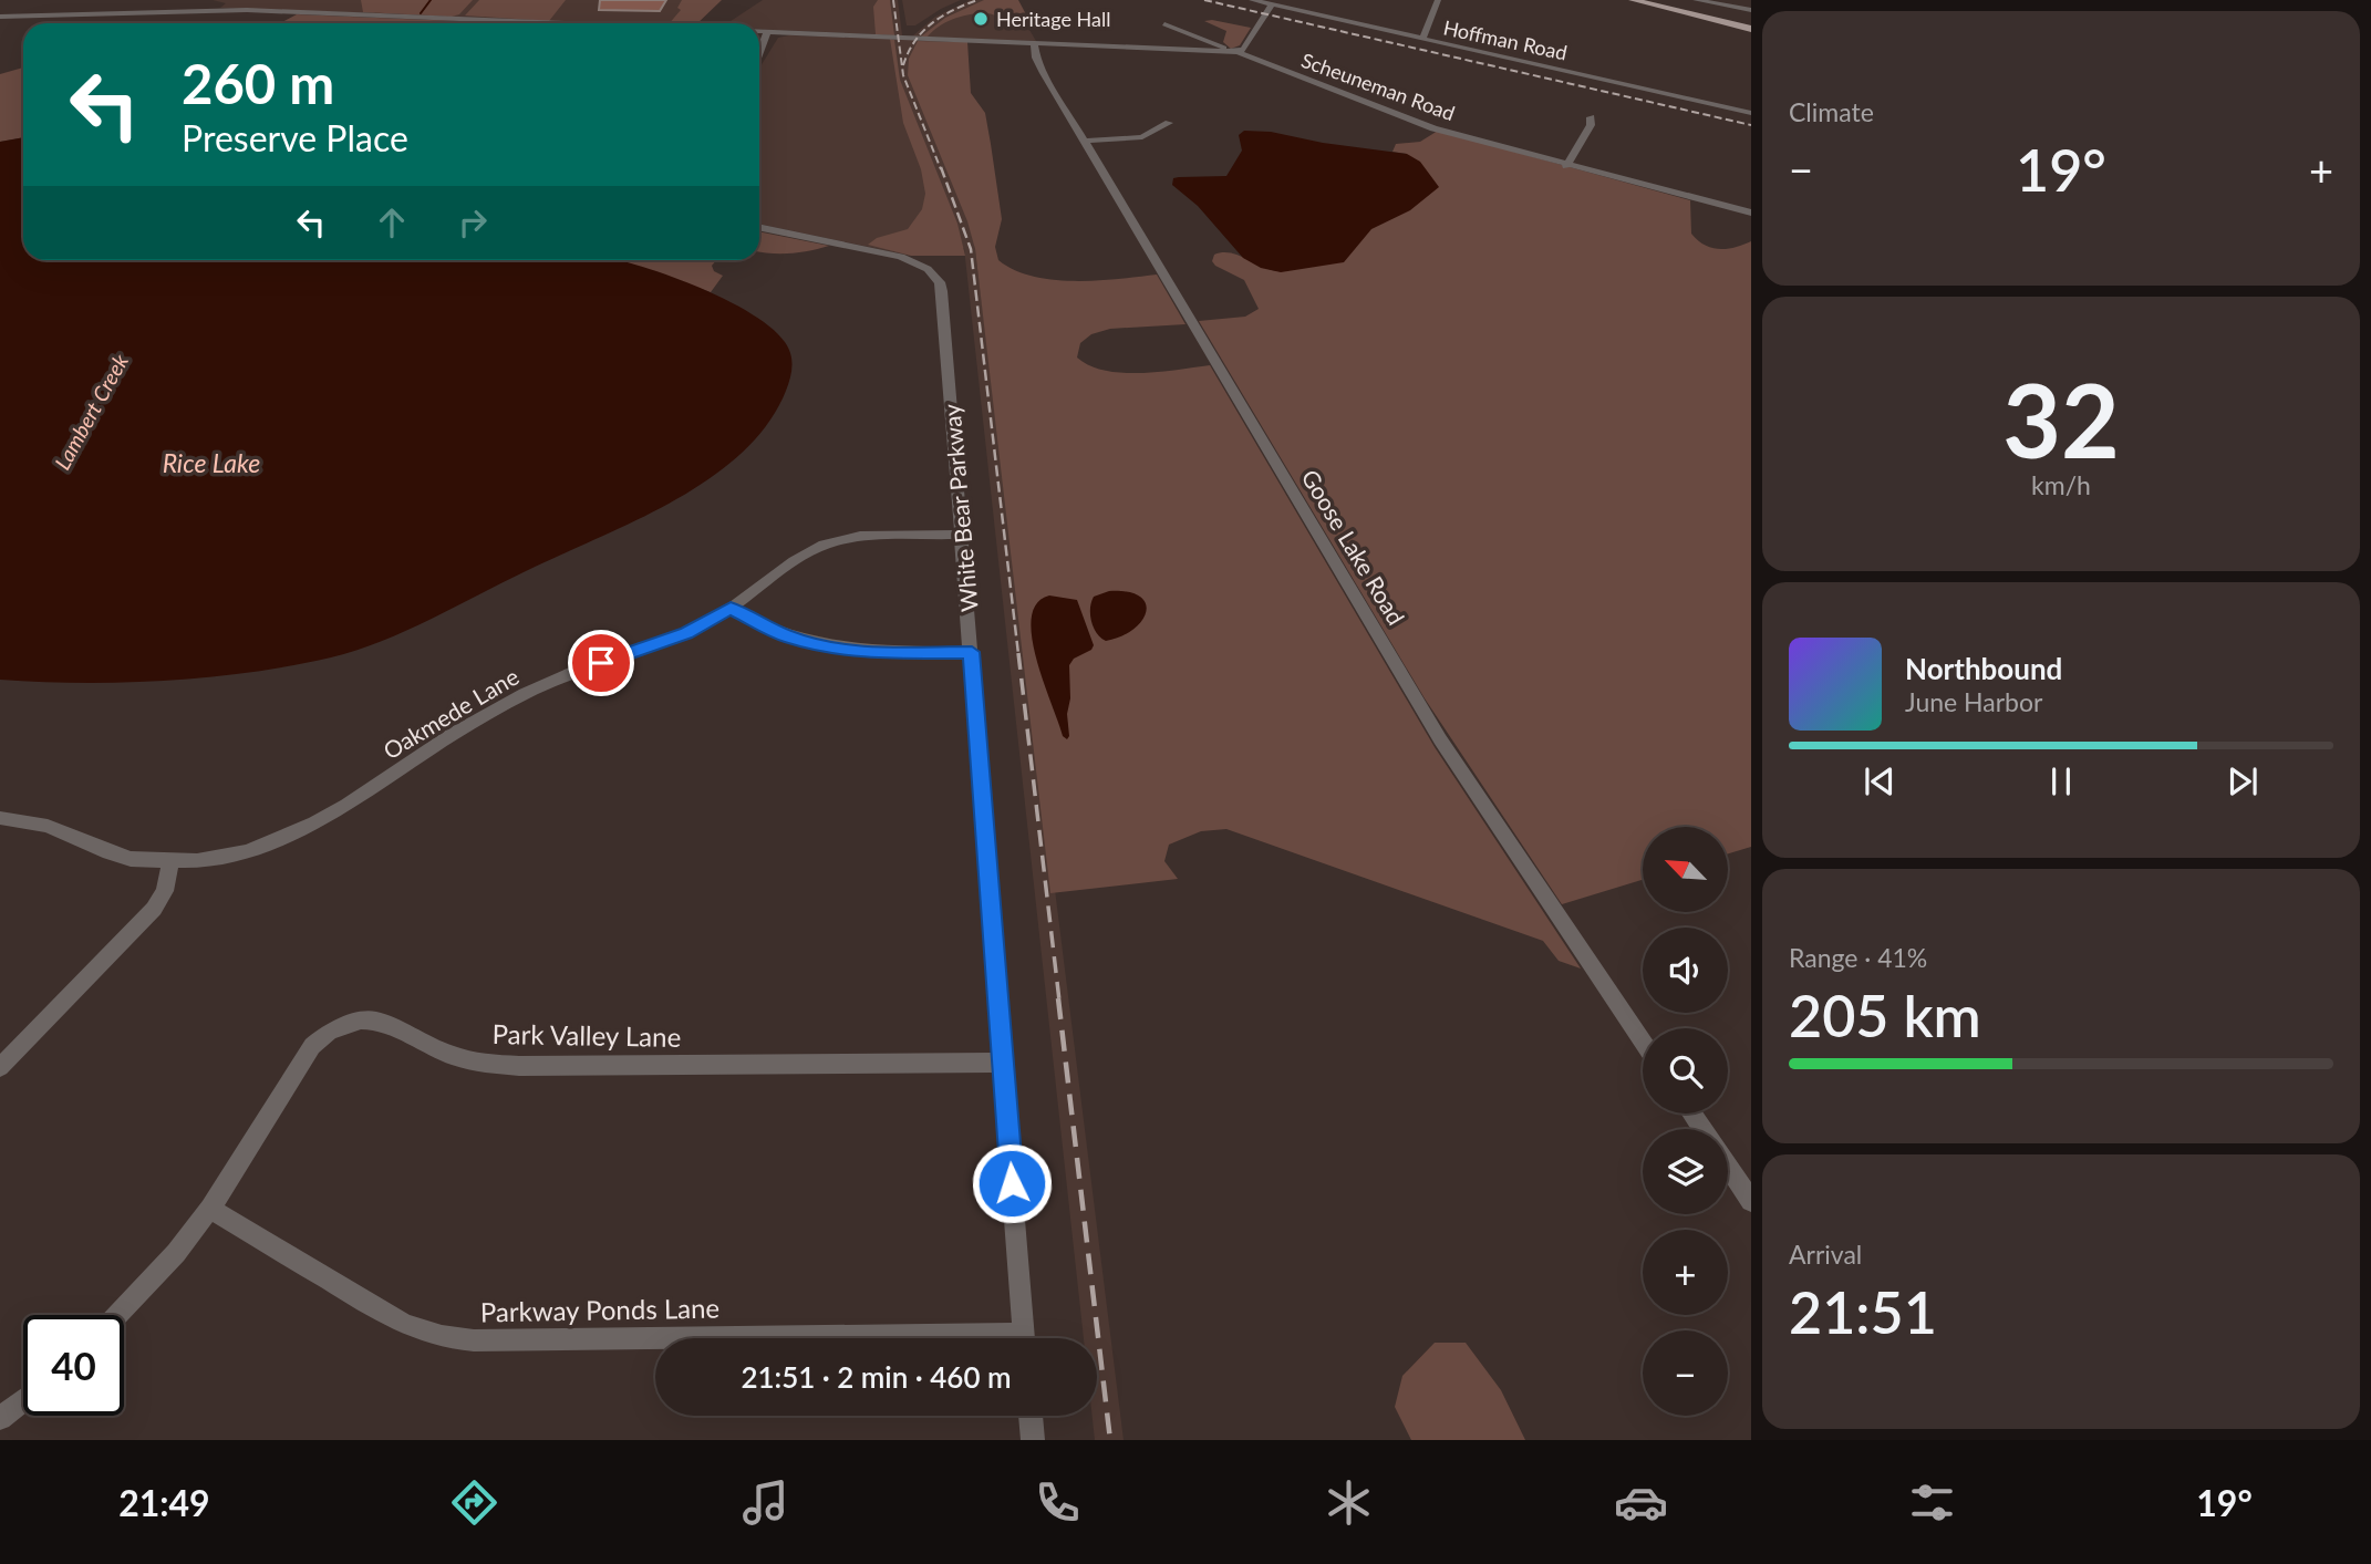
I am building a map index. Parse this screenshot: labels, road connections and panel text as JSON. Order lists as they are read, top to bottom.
{
  "streets": {
    "street": [
      "Hoffman Road",
      "Scheuneman Road",
      "White Bear Parkway",
      "Goose Lake Road",
      "Oakmede Lane",
      "Park Valley Lane",
      "Parkway Ponds Lane"
    ]
  },
  "crossings": [
    ["White Bear Parkway", "Oakmede Lane"],
    ["White Bear Parkway", "Park Valley Lane"],
    ["Park Valley Lane", "Parkway Ponds Lane"]
  ],
  "water": ["Lambert Creek", "Rice Lake"],
  "places": ["Heritage Hall"],
  "north": "top left",
  "page": {
    "tile": [
      "Climate",
      ["32", "km/h"],
      ["Range · 41%", "205 km"],
      ["Arrival", "21:51"]
    ],
    "turn": ["260 m", "Preserve Place"],
    "heat": ["−", "19°", "+"],
    "song": ["Northbound", "June Harbor"],
    "map_buttons": ["+", "−"],
    "limit": "40",
    "trip": "21:51 · 2 min · 460 m",
    "tabs": ["21:49", "19°"]
  }
}
